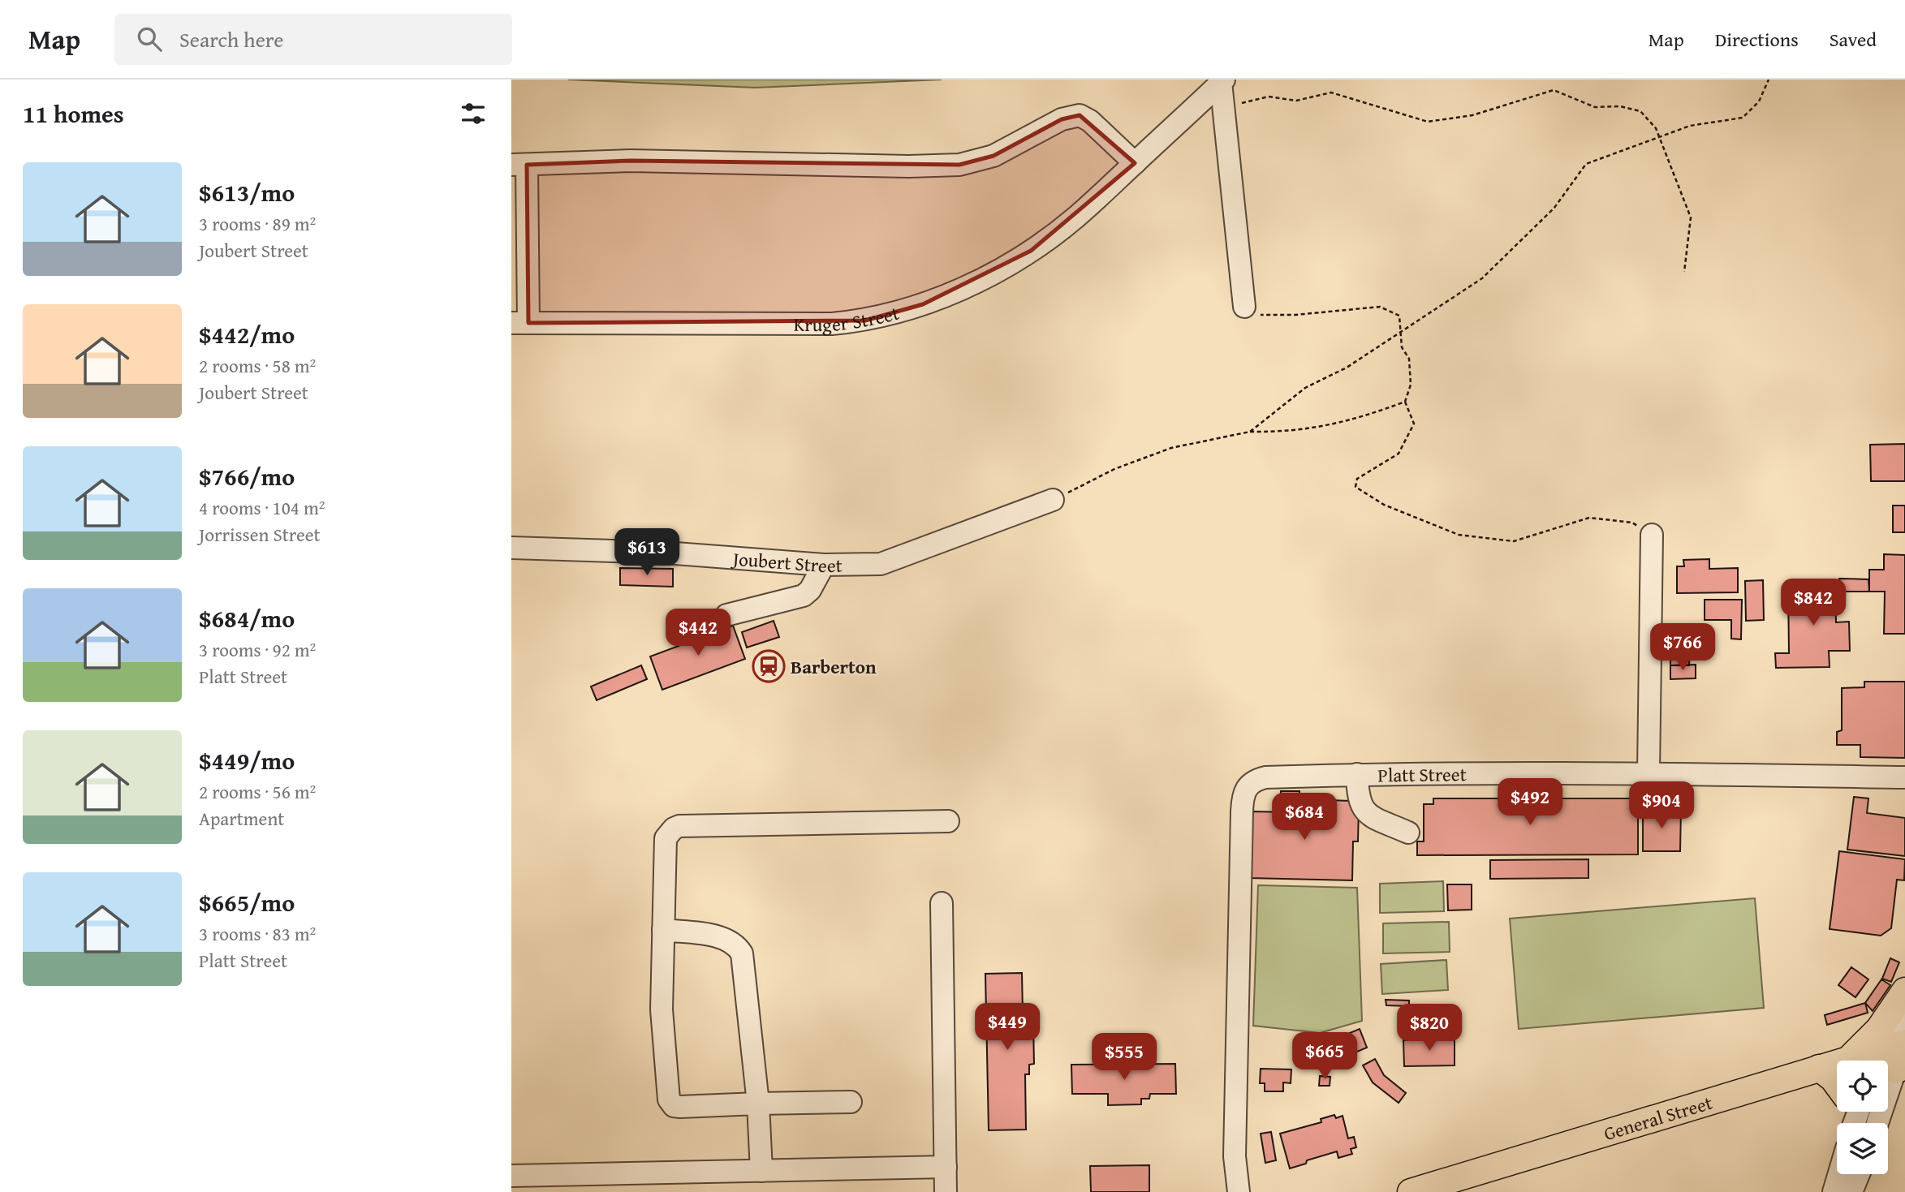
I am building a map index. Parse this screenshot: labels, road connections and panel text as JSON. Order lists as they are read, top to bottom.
{
  "streets": {
    "main road": ["General Street"],
    "street": ["Kruger Street", "Joubert Street", "Platt Street"]
  },
  "places": {
    "station": ["Barberton"]
  },
  "page": {
    "header": "Map",
    "search": "Search here",
    "nav": ["Map", "Directions", "Saved"],
    "heading": "11 homes",
    "list": [
      {
        "name": "$613/mo",
        "note": "3 rooms · 89 m² · Joubert Street"
      },
      {
        "name": "$442/mo",
        "note": "2 rooms · 58 m² · Joubert Street"
      },
      {
        "name": "$766/mo",
        "note": "4 rooms · 104 m² · Jorrissen Street"
      },
      {
        "name": "$684/mo",
        "note": "3 rooms · 92 m² · Platt Street"
      },
      {
        "name": "$449/mo",
        "note": "2 rooms · 56 m² · Apartment"
      },
      {
        "name": "$665/mo",
        "note": "3 rooms · 83 m² · Platt Street"
      }
    ],
    "price": [
      "$613",
      "$842",
      "$442",
      "$766",
      "$492",
      "$904",
      "$684",
      "$449",
      "$820",
      "$665",
      "$555"
    ]
  }
}
